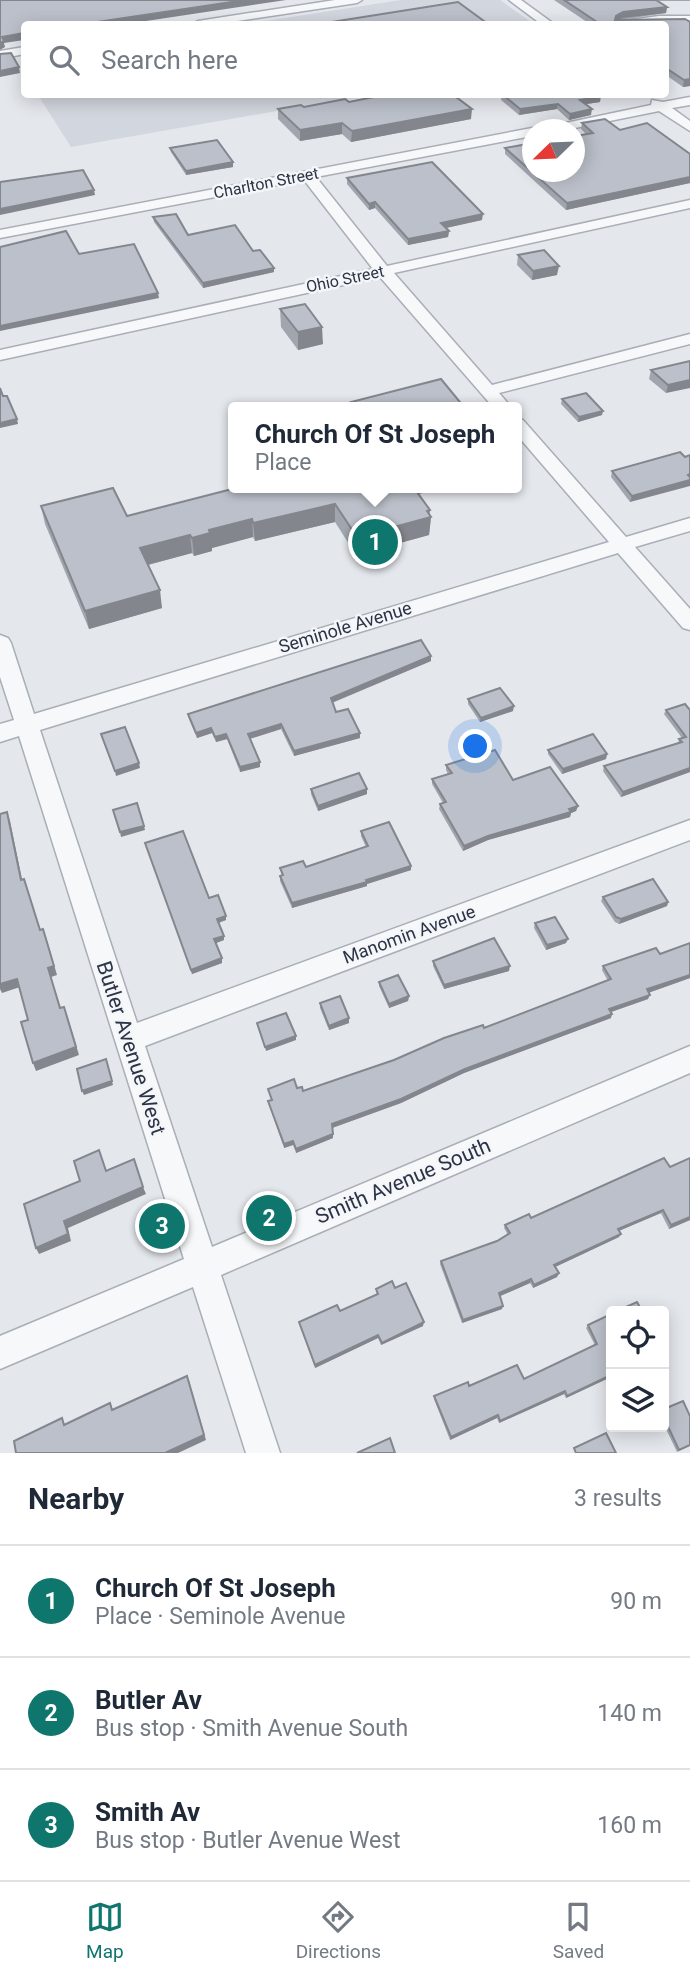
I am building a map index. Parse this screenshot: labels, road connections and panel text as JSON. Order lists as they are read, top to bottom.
{
  "streets": {
    "street": [
      "Charlton Street",
      "Ohio Street",
      "Seminole Avenue",
      "Manomin Avenue",
      "Butler Avenue West",
      "Smith Avenue South"
    ]
  },
  "crossings": [
    ["Seminole Avenue", "Butler Avenue West"],
    ["Manomin Avenue", "Butler Avenue West"],
    ["Butler Avenue West", "Smith Avenue South"]
  ],
  "north": "bottom left",
  "page": {
    "search": "Search here",
    "popup": ["Church Of St Joseph", "Place"],
    "pins": ["1", "2", "3"],
    "heading": ["Nearby", "3 results"],
    "list": [
      {
        "mark": "1",
        "name": "Church Of St Joseph",
        "note": "Place · Seminole Avenue",
        "value": "90 m"
      },
      {
        "mark": "2",
        "name": "Butler Av",
        "note": "Bus stop · Smith Avenue South",
        "value": "140 m"
      },
      {
        "mark": "3",
        "name": "Smith Av",
        "note": "Bus stop · Butler Avenue West",
        "value": "160 m"
      }
    ],
    "nav": ["Map", "Directions", "Saved"]
  }
}
